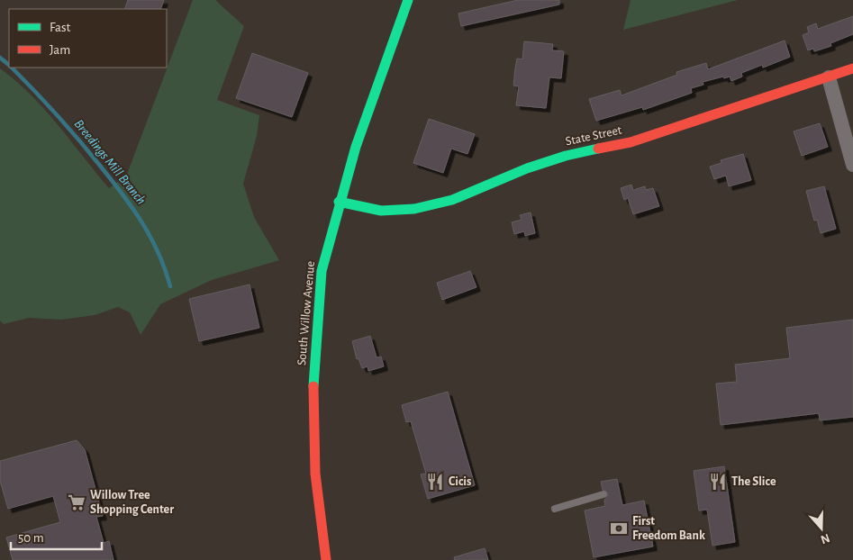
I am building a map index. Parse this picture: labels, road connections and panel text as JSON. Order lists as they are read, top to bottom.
{
  "streets": {
    "main road": ["State Street", "South Willow Avenue"]
  },
  "crossings": [
    ["State Street", "South Willow Avenue"]
  ],
  "water": ["Breedings Mill Branch"],
  "places": {
    "restaurant": ["Cicis", "The Slice"],
    "supermarket": ["Willow Tree Shopping Center"],
    "bank": ["First Freedom Bank"]
  },
  "legend": ["Fast", "Jam"],
  "scale_bar": "50 m",
  "north": "bottom"
}
